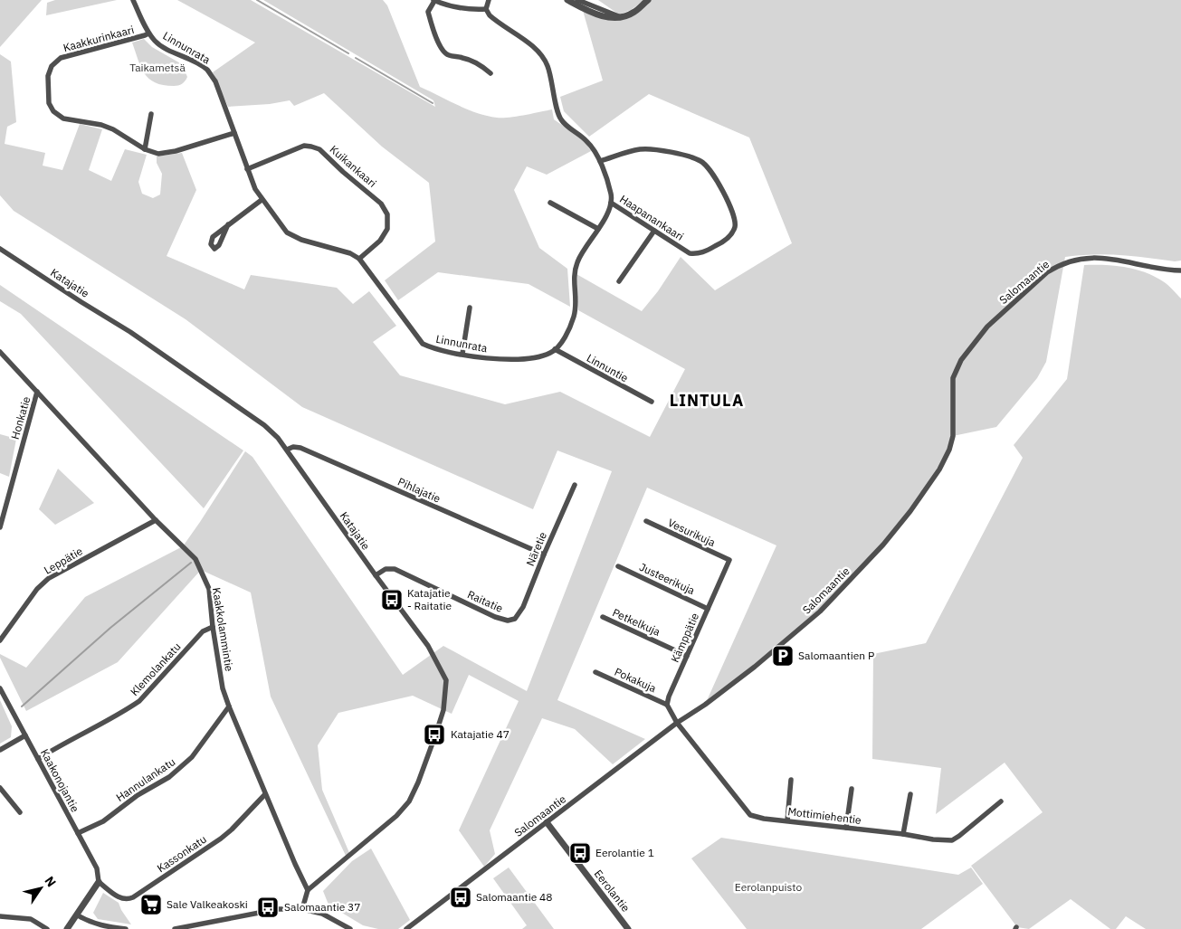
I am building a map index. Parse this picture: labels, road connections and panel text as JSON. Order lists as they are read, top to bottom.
{
  "streets": {
    "street": [
      "Kaakkurinkaari",
      "Linnunrata",
      "Kuikankaari",
      "Haapanankaari",
      "Salomaantie",
      "Katajatie",
      "Linnuntie",
      "Honkatie",
      "Pihlajatie",
      "Vesurikuja",
      "Näretie",
      "Leppätie",
      "Justeerikuja",
      "Raitatie",
      "Petkelkuja",
      "Kaakkolammintie",
      "Kämppätie",
      "Klemolankatu",
      "Pokakuja",
      "Hannulankatu",
      "Kaakonojantie",
      "Mottimiehentie",
      "Kassonkatu",
      "Eerolantie"
    ]
  },
  "crossings": [
    ["Kaakkurinkaari", "Linnunrata"],
    ["Linnunrata", "Kuikankaari"],
    ["Linnunrata", "Linnuntie"],
    ["Salomaantie", "Mottimiehentie"],
    ["Salomaantie", "Eerolantie"],
    ["Katajatie", "Pihlajatie"],
    ["Katajatie", "Raitatie"],
    ["Katajatie", "Kaakkolammintie"],
    ["Honkatie", "Kaakkolammintie"],
    ["Pihlajatie", "Näretie"],
    ["Vesurikuja", "Kämppätie"],
    ["Näretie", "Raitatie"],
    ["Leppätie", "Kaakkolammintie"],
    ["Justeerikuja", "Kämppätie"],
    ["Petkelkuja", "Kämppätie"],
    ["Kaakkolammintie", "Klemolankatu"],
    ["Kaakkolammintie", "Hannulankatu"],
    ["Kaakkolammintie", "Kassonkatu"],
    ["Kämppätie", "Pokakuja"],
    ["Klemolankatu", "Kaakonojantie"],
    ["Hannulankatu", "Kaakonojantie"],
    ["Kaakonojantie", "Kassonkatu"]
  ],
  "districts": ["LINTULA"],
  "parks": ["Taikametsä", "Eerolanpuisto"],
  "places": {
    "bus stop": [
      "Katajatie - Raitatie",
      "Katajatie 47",
      "Eerolantie 1",
      "Salomaantie 48",
      "Salomaantie 37"
    ],
    "parking": ["Salomaantien P"],
    "supermarket": ["Sale Valkeakoski"]
  },
  "north": "top right"
}
